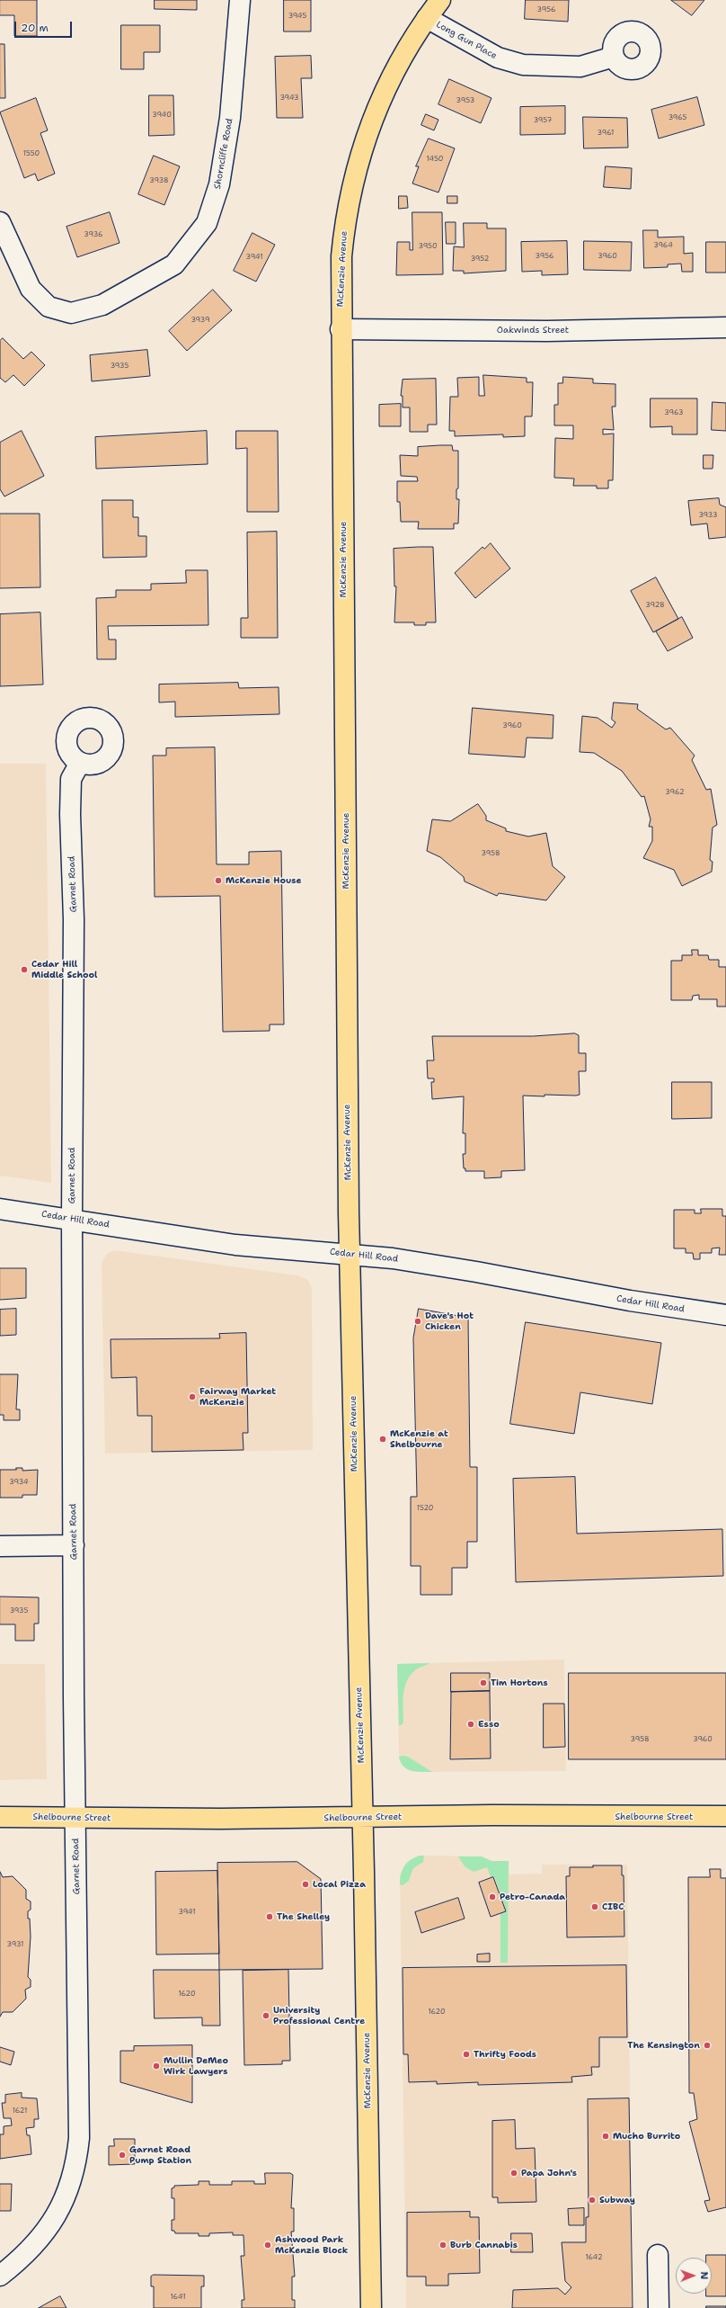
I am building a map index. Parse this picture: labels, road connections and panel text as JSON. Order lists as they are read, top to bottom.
{
  "streets": {
    "main road": ["McKenzie Avenue", "Shelbourne Street"],
    "street": [
      "Long Gun Place",
      "Shorncliffe Road",
      "Oakwinds Street",
      "Garnet Road",
      "Cedar Hill Road"
    ]
  },
  "crossings": [
    ["Long Gun Place", "McKenzie Avenue"],
    ["McKenzie Avenue", "Oakwinds Street"],
    ["McKenzie Avenue", "Cedar Hill Road"],
    ["McKenzie Avenue", "Shelbourne Street"],
    ["Garnet Road", "Cedar Hill Road"],
    ["Garnet Road", "Shelbourne Street"]
  ],
  "places": [
    "McKenzie House",
    "Cedar Hill Middle School",
    "Dave's Hot Chicken",
    "Fairway Market McKenzie",
    "McKenzie at Shelbourne",
    "Tim Hortons",
    "Esso",
    "Local Pizza",
    "Petro-Canada",
    "CIBC",
    "The Shelley",
    "University Professional Centre",
    "The Kensington",
    "Thrifty Foods",
    "Mullin DeMeo Wirk Lawyers",
    "Mucho Burrito",
    "Garnet Road Pump Station",
    "Papa John's",
    "Subway",
    "Ashwood Park McKenzie Block",
    "Burb Cannabis"
  ],
  "house_numbers": [
    "3956",
    "3945",
    "3943",
    "3953",
    "3940",
    "3965",
    "3957",
    "3961",
    "1550",
    "1450",
    "3938",
    "3936",
    "3964",
    "3950",
    "3956",
    "3960",
    "3941",
    "3952",
    "3939",
    "3935",
    "3963",
    "3933",
    "3928",
    "3960",
    "3962",
    "3958",
    "3934",
    "1520",
    "3935",
    "3958",
    "3960",
    "3941",
    "3931",
    "1620",
    "1620",
    "1621",
    "1642",
    "1641"
  ],
  "scale_bar": "20 m",
  "north": "right"
}
